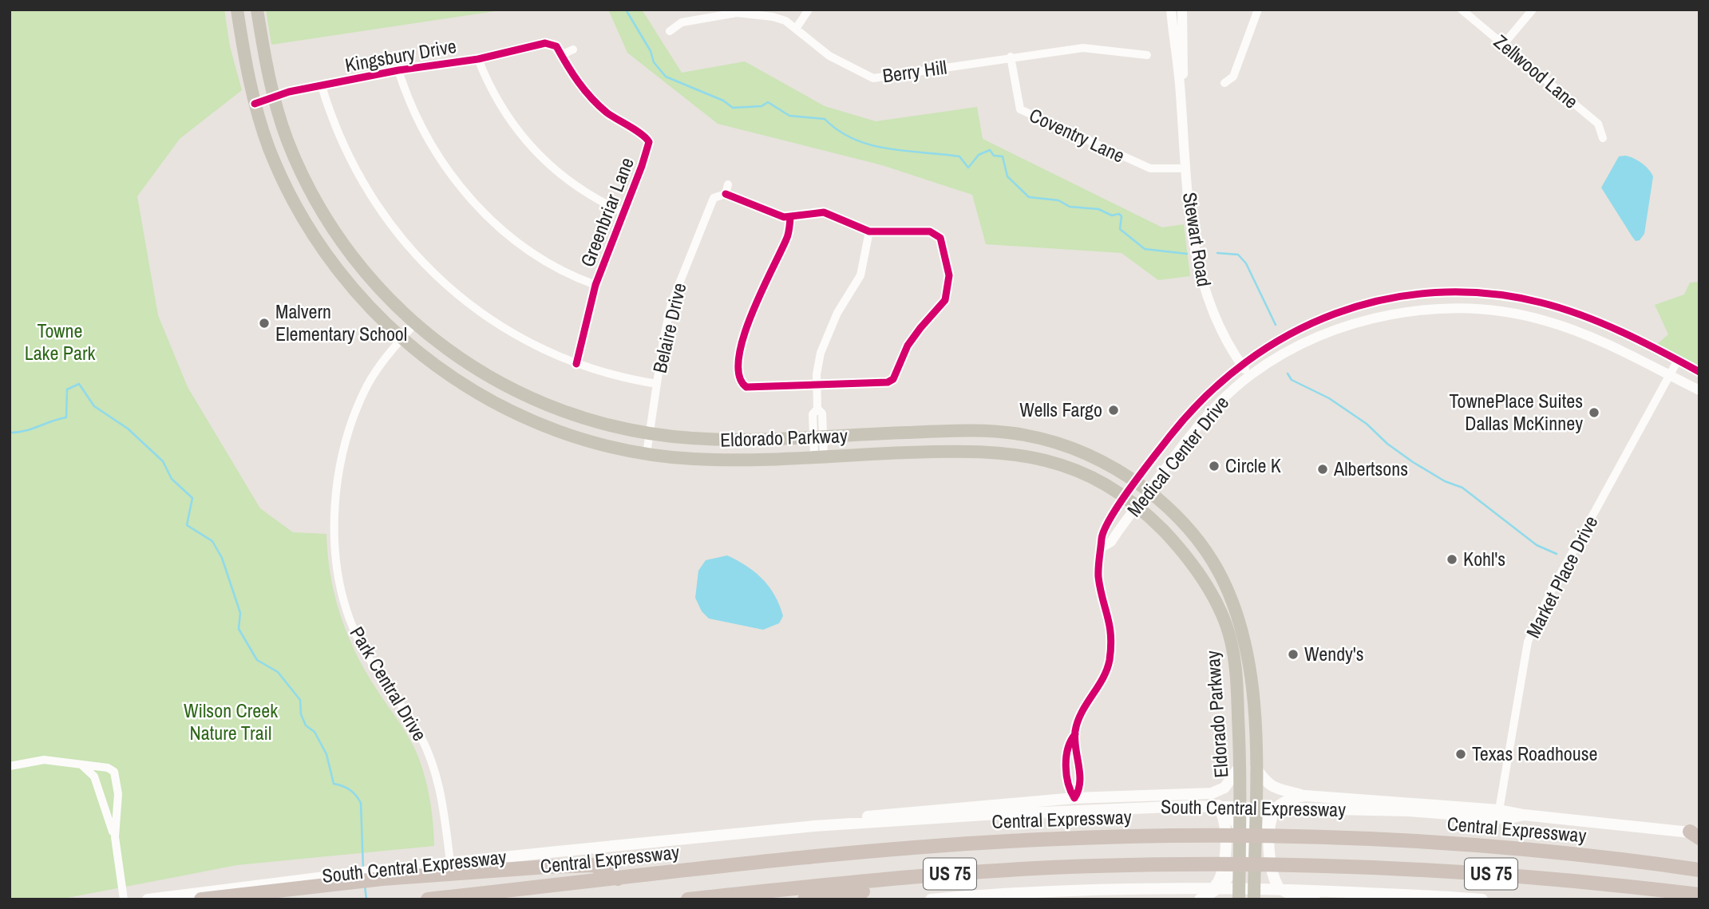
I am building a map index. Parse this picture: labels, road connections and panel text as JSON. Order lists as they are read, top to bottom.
{
  "streets": {
    "highway": ["Central Expressway", "US 75"],
    "main road": ["Eldorado Parkway", "South Central Expressway"],
    "street": [
      "Kingsbury Drive",
      "Berry Hill",
      "Zellwood Lane",
      "Coventry Lane",
      "Greenbriar Lane",
      "Stewart Road",
      "Belaire Drive",
      "Medical Center Drive",
      "Market Place Drive",
      "Park Central Drive"
    ]
  },
  "crossings": [
    ["Kingsbury Drive", "Greenbriar Lane"],
    ["Kingsbury Drive", "Eldorado Parkway"],
    ["Berry Hill", "Coventry Lane"],
    ["Coventry Lane", "Stewart Road"],
    ["Stewart Road", "Medical Center Drive"],
    ["Belaire Drive", "Eldorado Parkway"],
    ["Eldorado Parkway", "Medical Center Drive"],
    ["Eldorado Parkway", "Park Central Drive"],
    ["Medical Center Drive", "Market Place Drive"],
    ["Medical Center Drive", "South Central Expressway"],
    ["Market Place Drive", "South Central Expressway"],
    ["Park Central Drive", "South Central Expressway"]
  ],
  "parks": ["Towne Lake Park", "Wilson Creek Nature Trail"],
  "places": [
    "Malvern Elementary School",
    "Wells Fargo",
    "TownePlace Suites Dallas McKinney",
    "Circle K",
    "Albertsons",
    "Kohl's",
    "Wendy's",
    "Texas Roadhouse"
  ]
}
